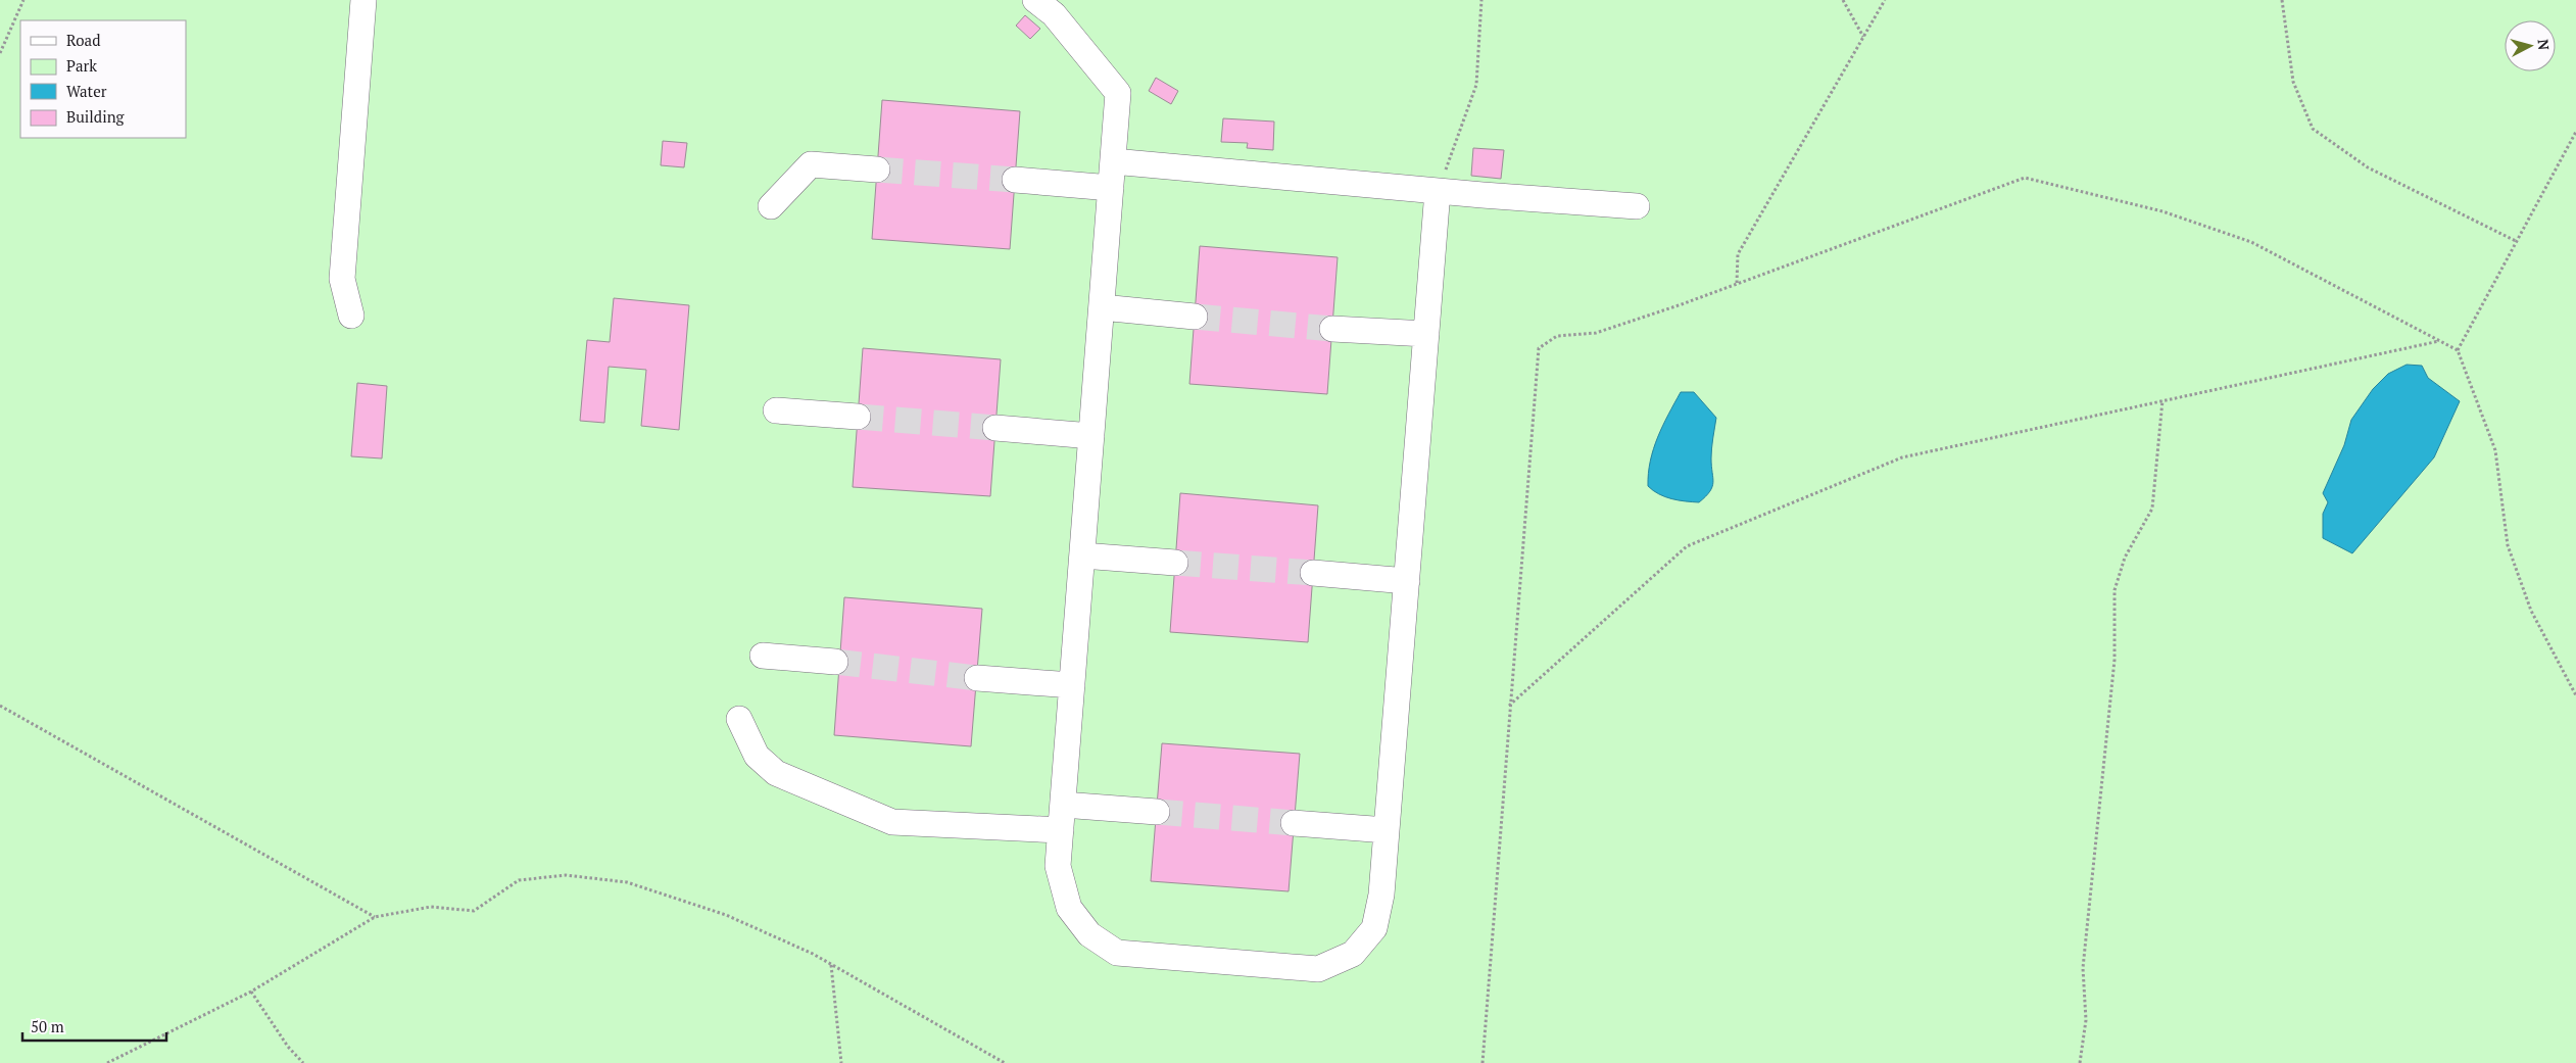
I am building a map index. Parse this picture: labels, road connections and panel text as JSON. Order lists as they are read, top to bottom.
{
  "legend": [
    "Road",
    "Park",
    "Water",
    "Building"
  ],
  "scale_bar": "50 m",
  "north": "right"
}
